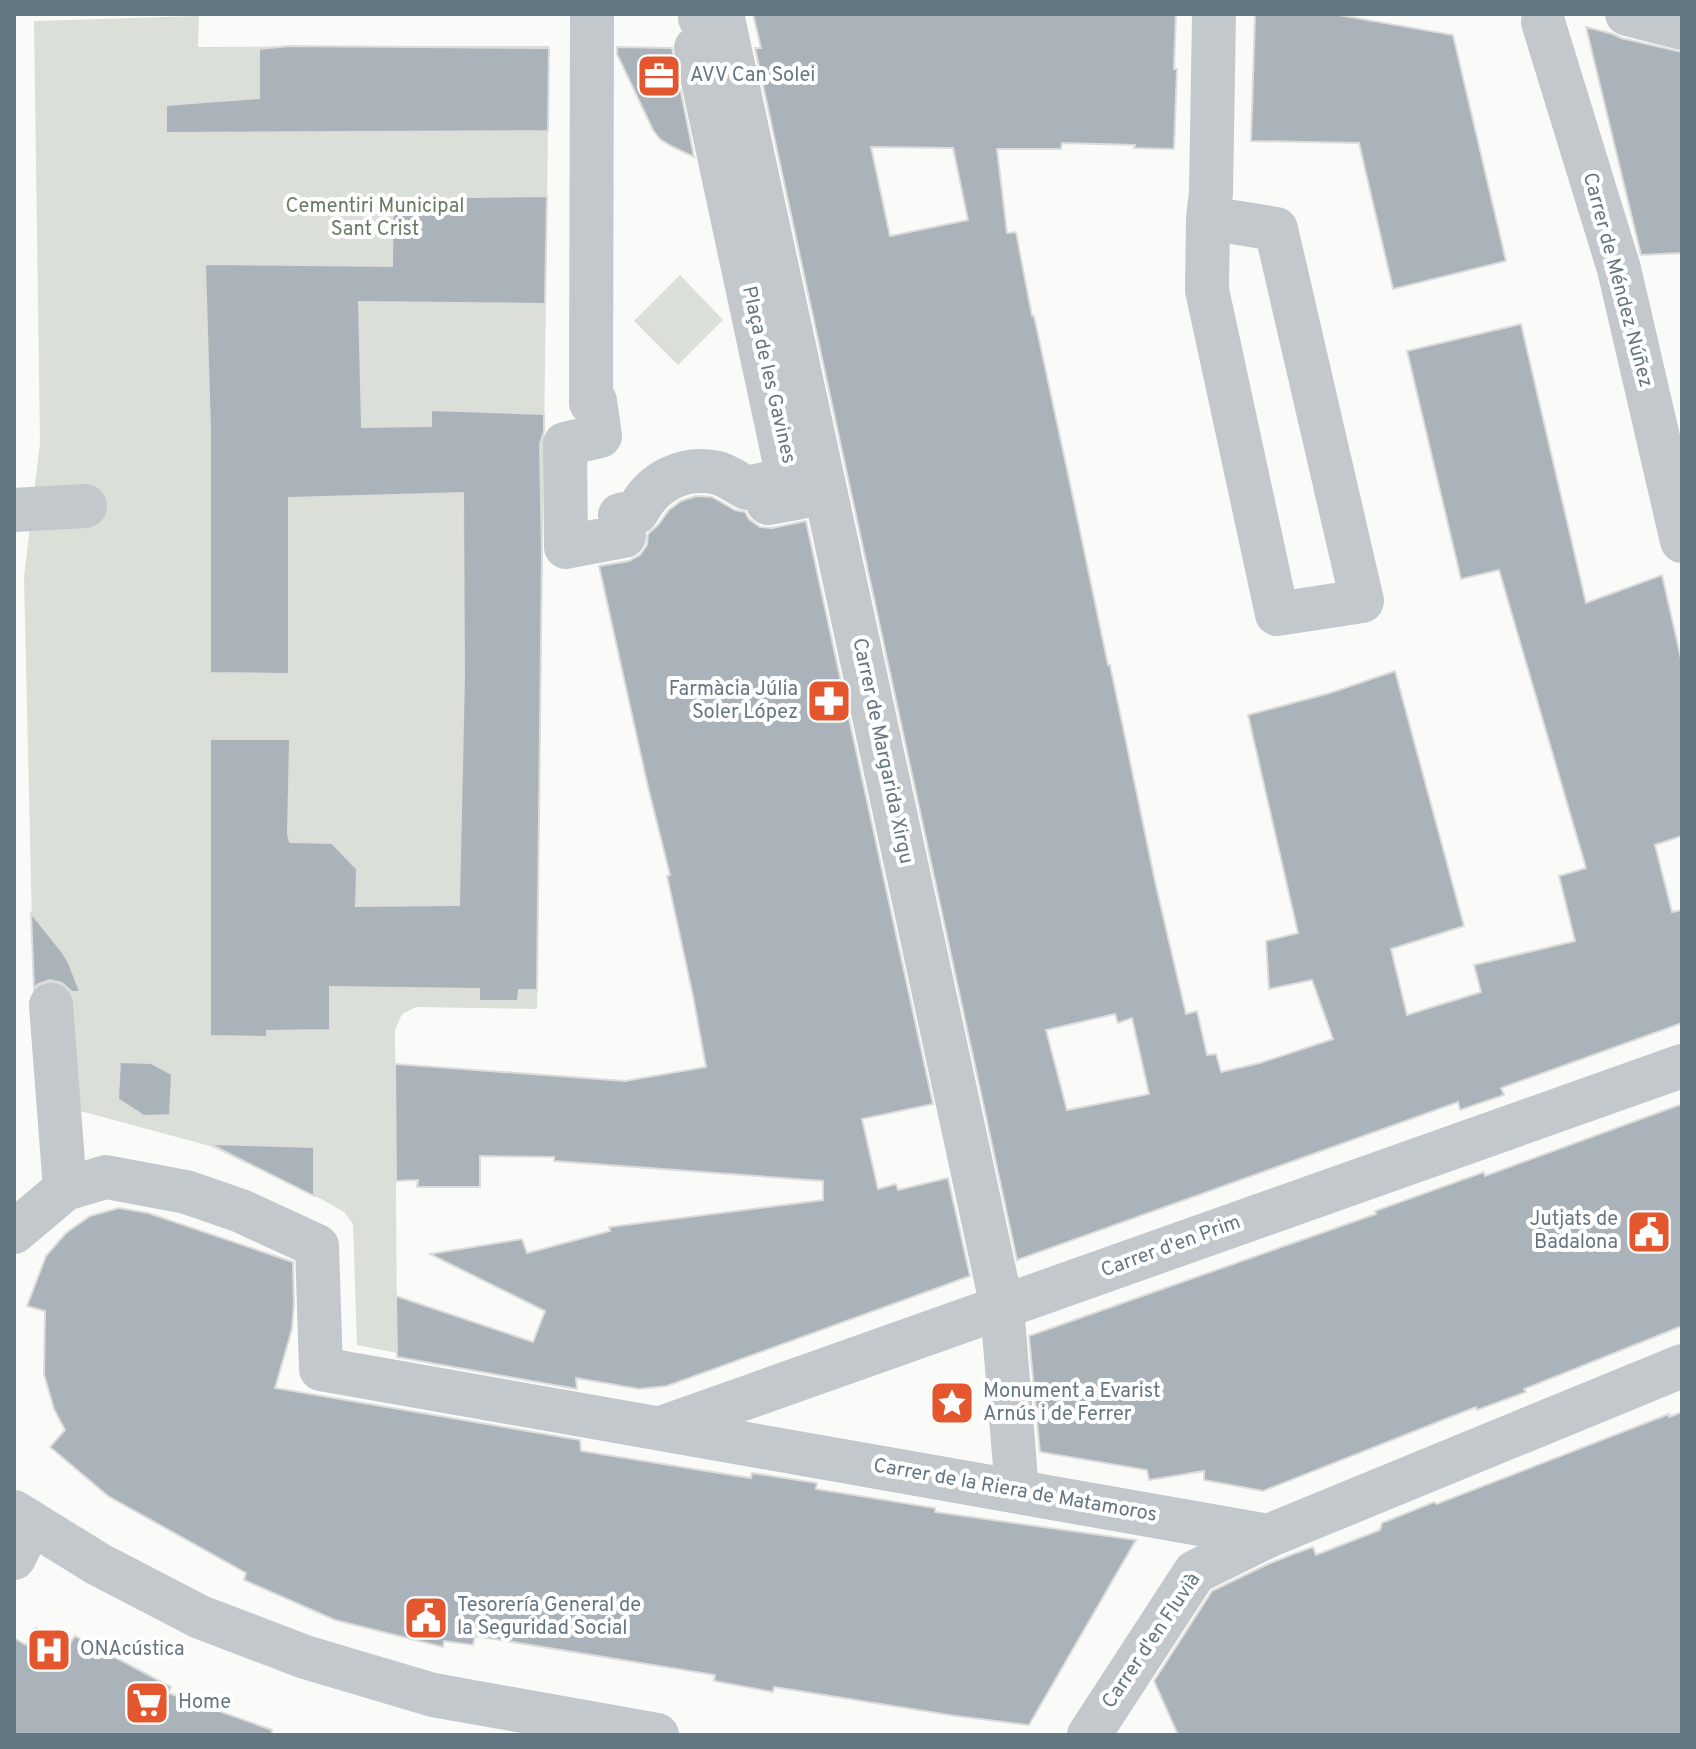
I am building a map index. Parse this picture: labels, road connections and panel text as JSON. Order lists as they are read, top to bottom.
{
  "streets": {
    "street": [
      "Carrer de Méndez Núñez",
      "Plaça de les Gavines",
      "Carrer de Margarida Xirgu",
      "Carrer d'en Prim",
      "Carrer de la Riera de Matamoros",
      "Carrer d'en Fluvià"
    ]
  },
  "crossings": [
    ["Carrer de Margarida Xirgu", "Carrer d'en Prim"],
    ["Carrer de Margarida Xirgu", "Carrer de la Riera de Matamoros"],
    ["Carrer d'en Prim", "Carrer de la Riera de Matamoros"],
    ["Carrer de la Riera de Matamoros", "Carrer d'en Fluvià"]
  ],
  "parks": ["Cementiri Municipal Sant Crist"],
  "places": {
    "office": ["AVV Can Solei"],
    "pharmacy": ["Farmàcia Júlia Soler López"],
    "public building": ["Jutjats de Badalona", "Tesorería General de la Seguridad Social"],
    "place": ["Monument a Evarist Arnús i de Ferrer"],
    "hospital": ["ONAcústica"],
    "supermarket": ["Home"]
  }
}
